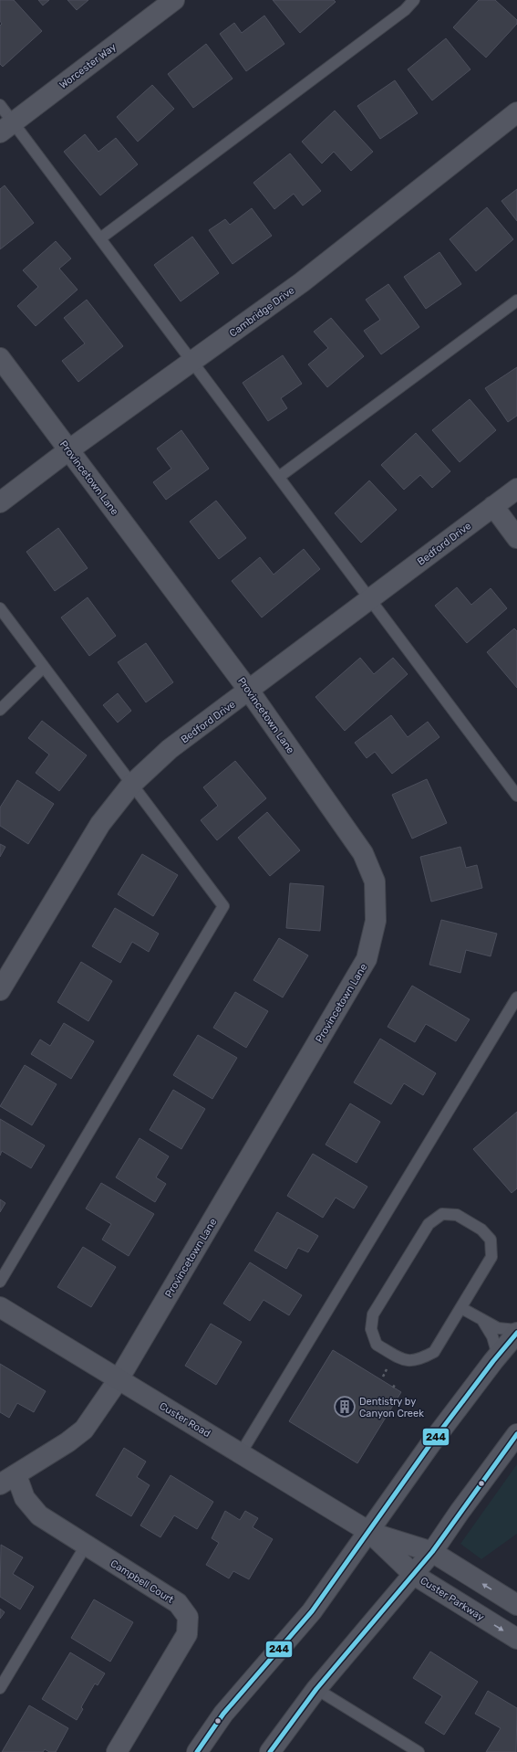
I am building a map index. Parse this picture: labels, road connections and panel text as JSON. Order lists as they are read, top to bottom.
{
  "streets": {
    "main road": ["Custer Road", "Custer Parkway"],
    "street": [
      "Worcester Way",
      "Cambridge Drive",
      "Provincetown Lane",
      "Bedford Drive",
      "Campbell Court"
    ]
  },
  "crossings": [
    ["Cambridge Drive", "Provincetown Lane"],
    ["Provincetown Lane", "Bedford Drive"],
    ["Provincetown Lane", "Custer Road"],
    ["Provincetown Lane", "Campbell Court"],
    ["Custer Road", "Custer Parkway"]
  ],
  "places": {
    "building": ["Dentistry by Canyon Creek"]
  },
  "lines": ["transit line 244"]
}
